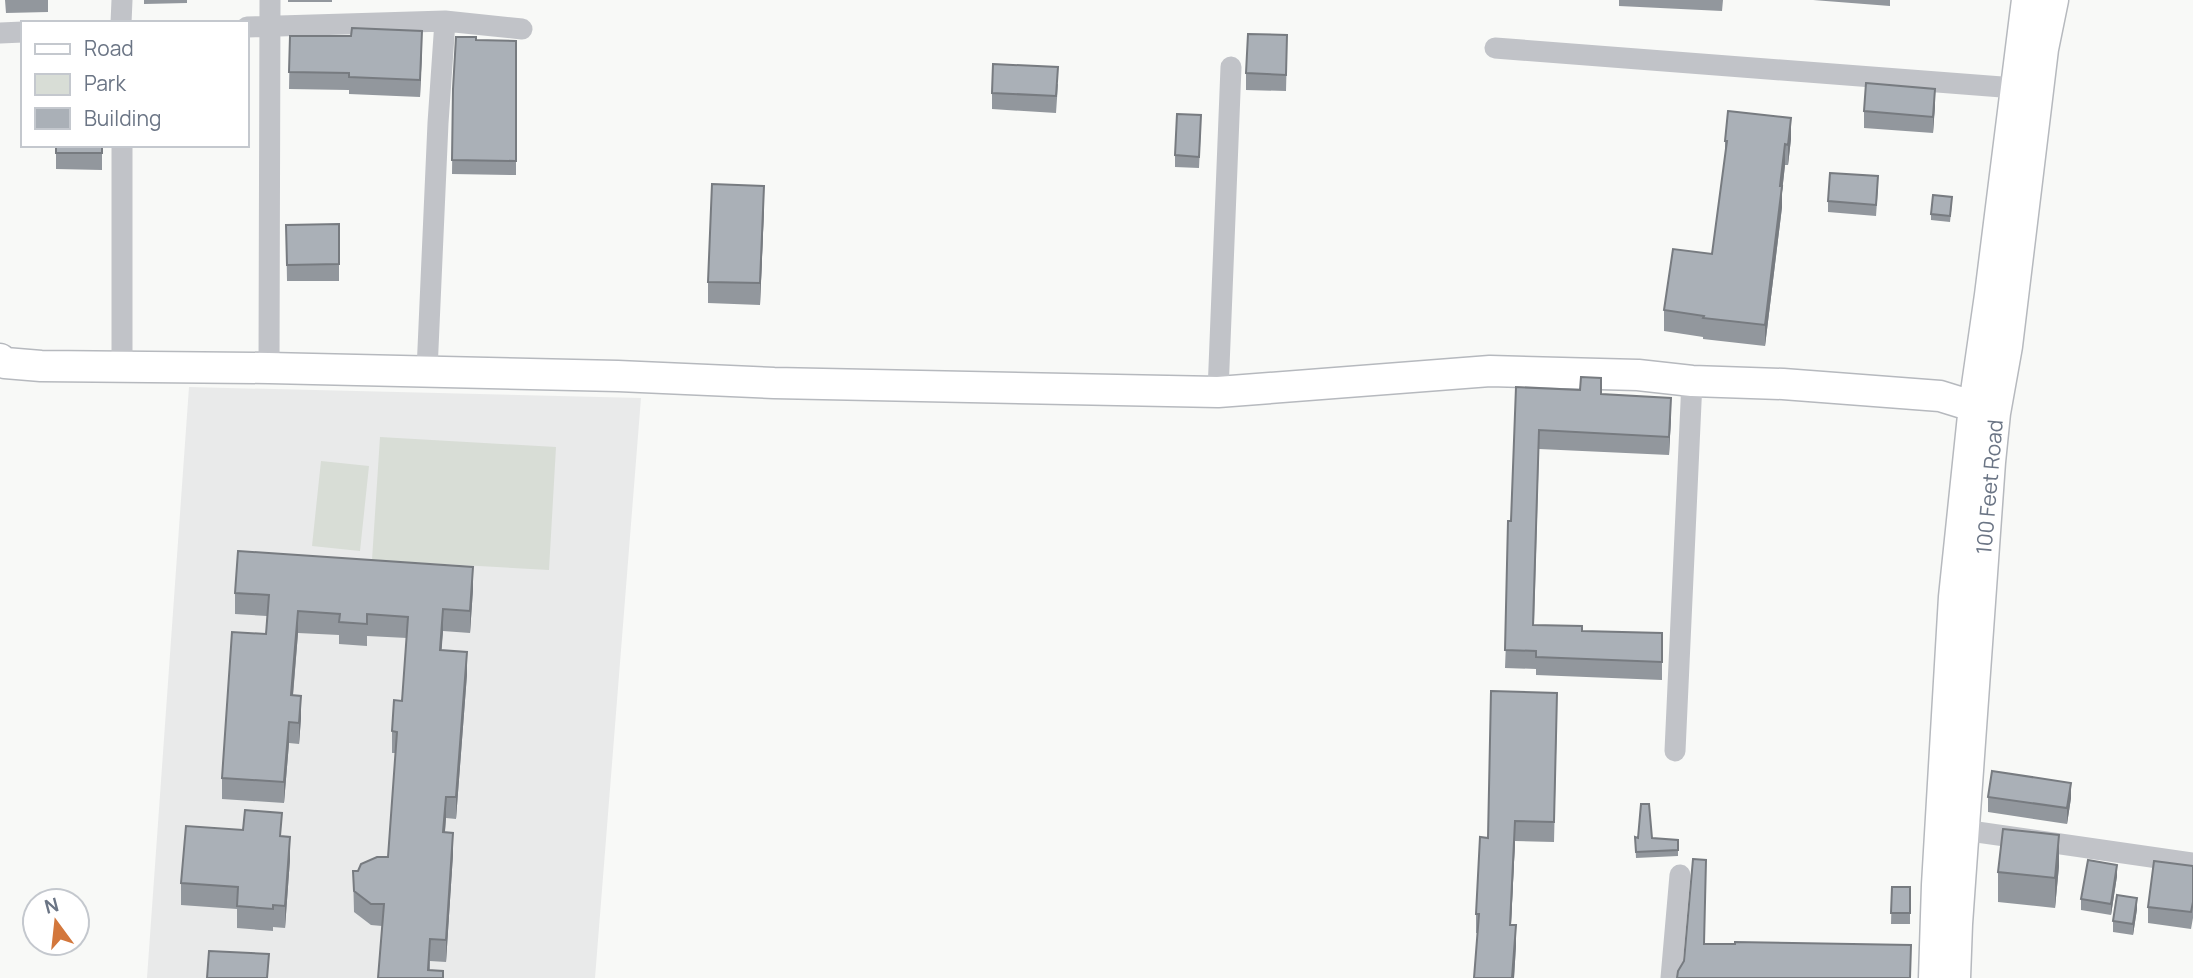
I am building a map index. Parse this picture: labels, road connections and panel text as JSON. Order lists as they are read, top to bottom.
{
  "streets": {
    "street": ["100 Feet Road"]
  },
  "legend": ["Road", "Park", "Building"],
  "north": "top"
}
